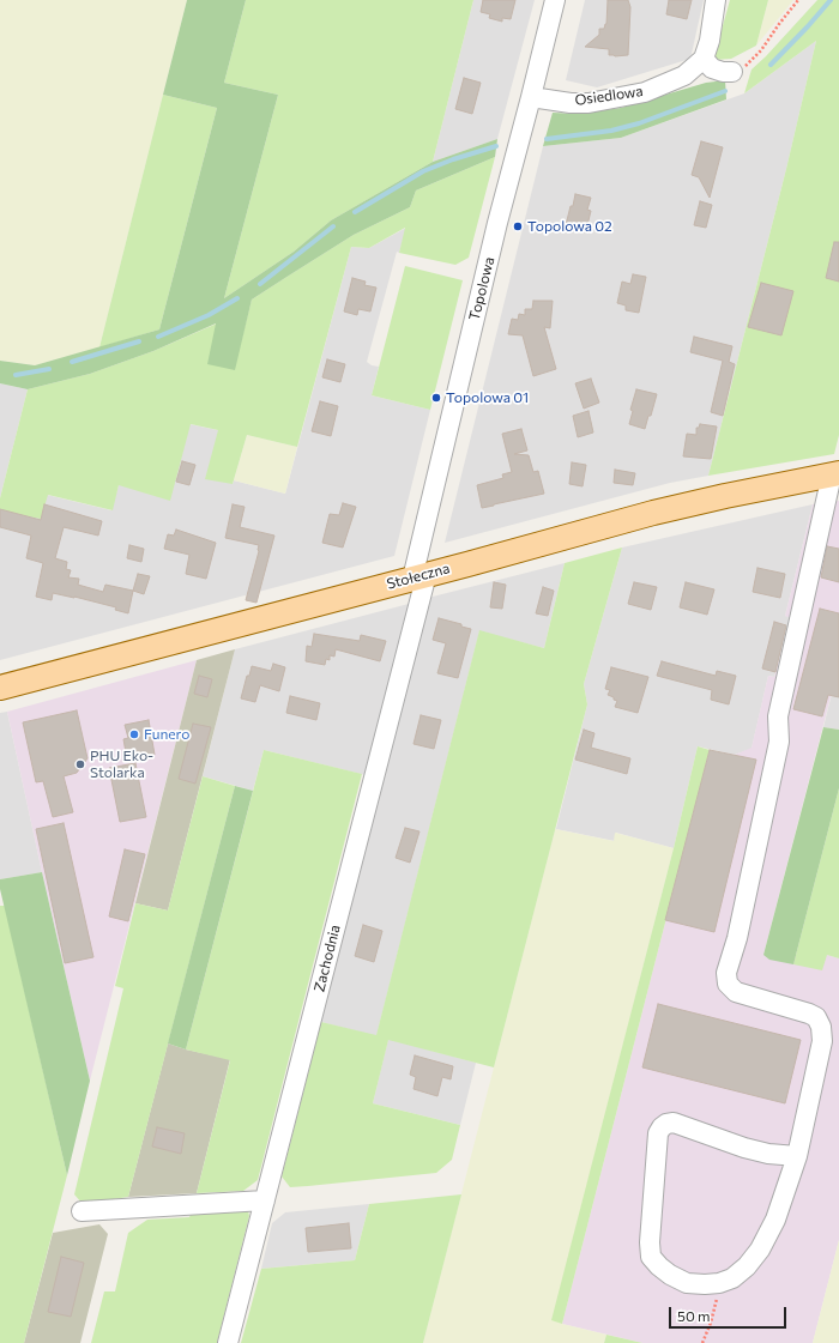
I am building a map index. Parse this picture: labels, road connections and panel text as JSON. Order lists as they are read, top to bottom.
{
  "streets": {
    "main road": ["Stołeczna"],
    "street": ["Osiedlowa", "Topolowa", "Zachodnia"]
  },
  "crossings": [
    ["Osiedlowa", "Topolowa"],
    ["Topolowa", "Stołeczna"],
    ["Topolowa", "Zachodnia"],
    ["Stołeczna", "Zachodnia"]
  ],
  "places": [
    "Topolowa 02",
    "Topolowa 01",
    "Funero",
    "PHU Eko- Stolarka"
  ],
  "scale_bar": "50 m"
}
